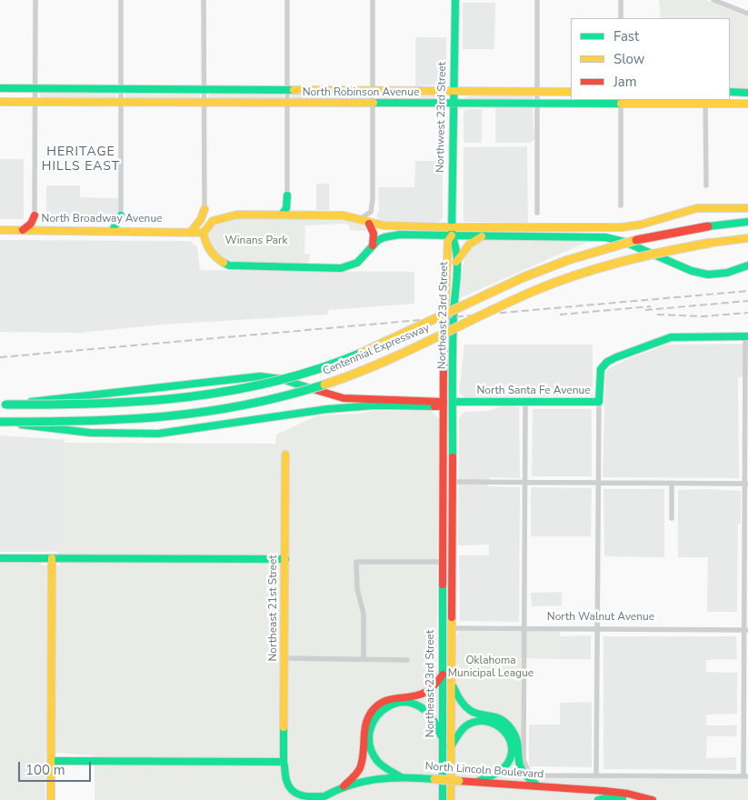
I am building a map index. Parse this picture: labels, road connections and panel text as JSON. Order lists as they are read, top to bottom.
{
  "streets": {
    "main road": [
      "North Robinson Avenue",
      "Northwest 23rd Street",
      "North Broadway Avenue",
      "Northeast 23rd Street",
      "Centennial Expressway",
      "North Santa Fe Avenue",
      "Northeast 21st Street",
      "North Lincoln Boulevard"
    ],
    "street": ["North Walnut Avenue"]
  },
  "crossings": [
    ["North Robinson Avenue", "Northwest 23rd Street"],
    ["Northwest 23rd Street", "Northeast 23rd Street"],
    ["Northeast 23rd Street", "North Santa Fe Avenue"],
    ["Northeast 23rd Street", "North Walnut Avenue"],
    ["Northeast 21st Street", "North Lincoln Boulevard"]
  ],
  "districts": ["HERITAGE HILLS EAST"],
  "parks": ["Winans Park", "Oklahoma Municipal League"],
  "legend": ["Fast", "Slow", "Jam"],
  "scale_bar": "100 m"
}
